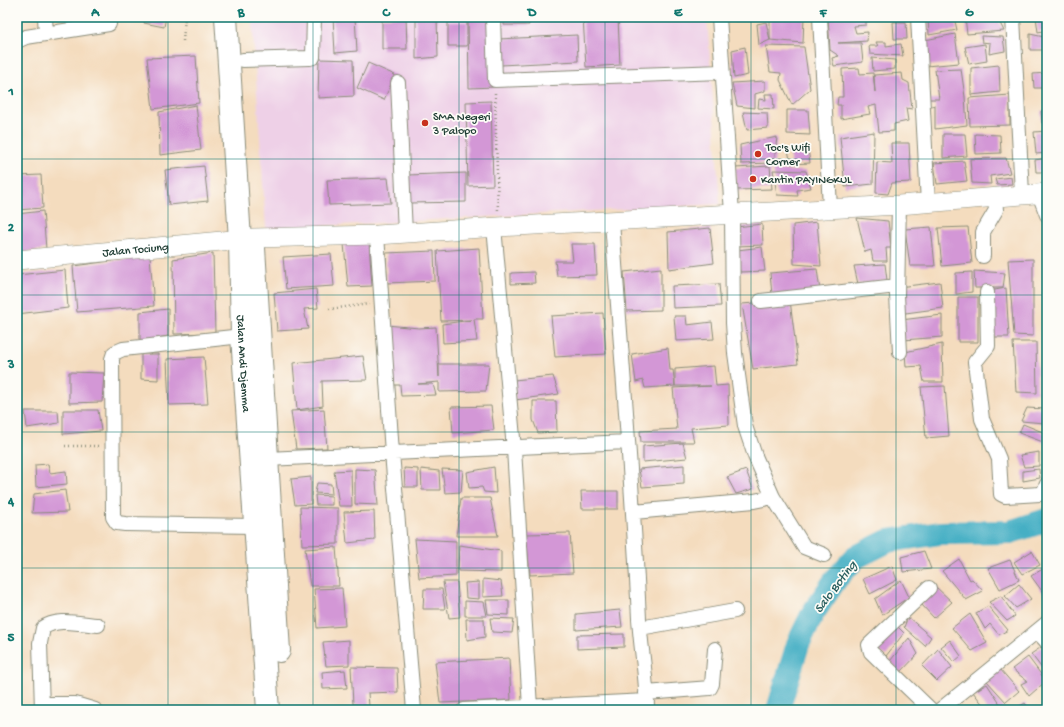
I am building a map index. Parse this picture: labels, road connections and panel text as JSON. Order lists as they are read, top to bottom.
{
  "streets": {
    "highway": ["Jalan Andi Djemma"],
    "street": ["Jalan Tociung"]
  },
  "crossings": [
    ["Jalan Tociung", "Jalan Andi Djemma"]
  ],
  "water": ["Salo Boting"],
  "places": ["SMA Negeri 3 Palopo", "Toc's Wifi Corner", "Kantin PAYINGKUL"],
  "grid": {
    "columns": [
      "A",
      "B",
      "C",
      "D",
      "E",
      "F",
      "G"
    ],
    "rows": [
      "1",
      "2",
      "3",
      "4",
      "5"
    ]
  }
}
